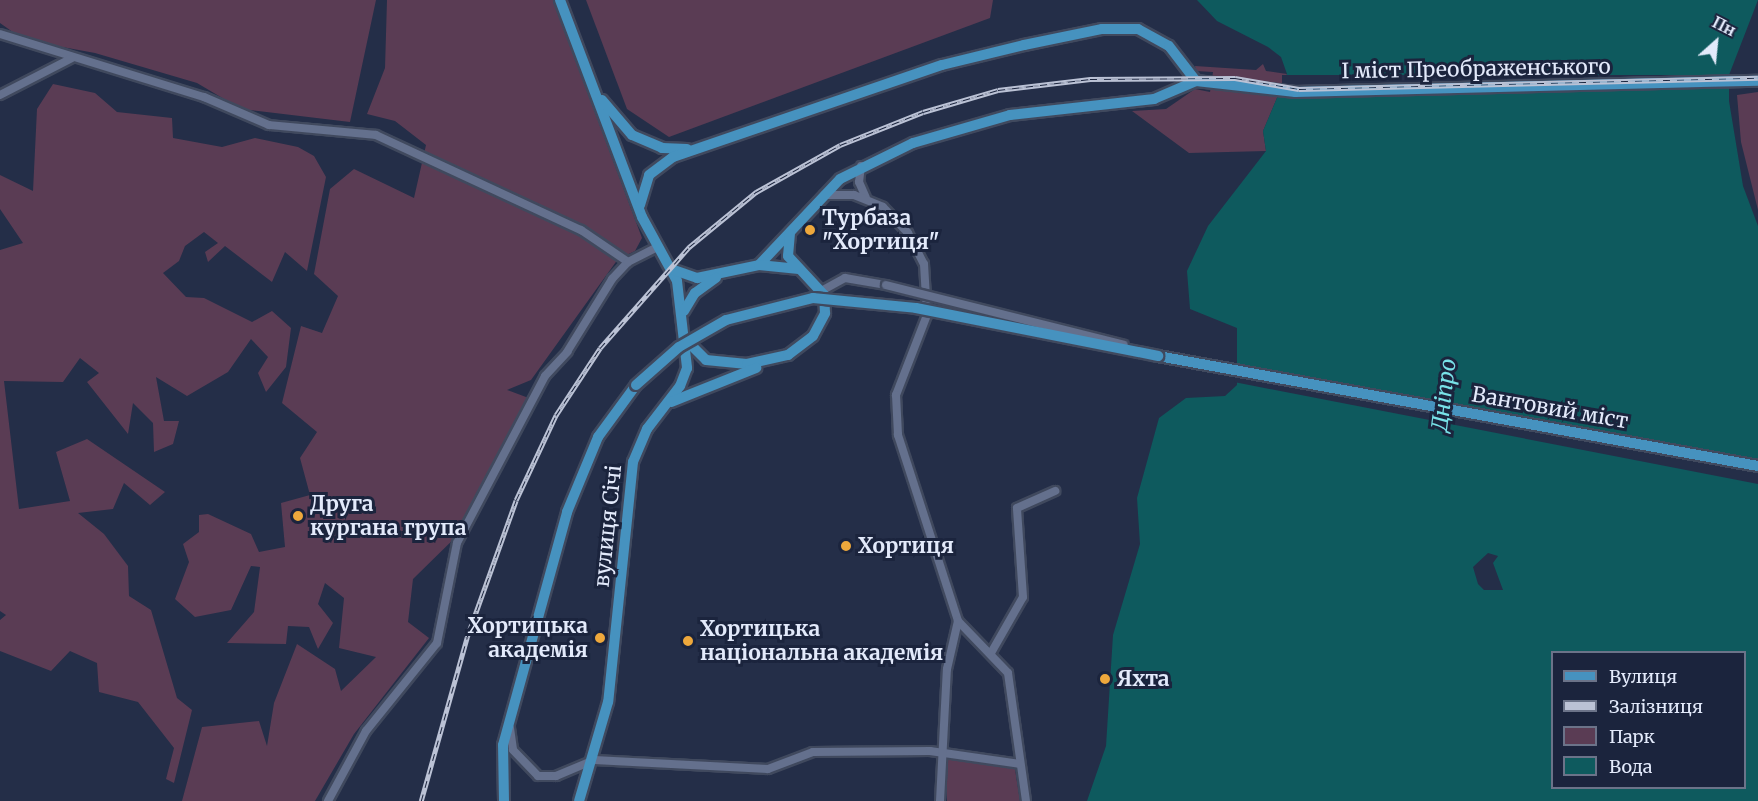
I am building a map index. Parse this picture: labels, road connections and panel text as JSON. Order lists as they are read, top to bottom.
{
  "streets": {
    "main road": ["I міст Преображенського", "Вантовий міст", "вулиця Січі"]
  },
  "water": ["Дніпро"],
  "places": [
    "Турбаза \"Хортиця\"",
    "Друга кургана група",
    "Хортиця",
    "Хортицька академія",
    "Хортицька національна академія",
    "Яхта"
  ],
  "legend": [
    "Вулиця",
    "Залізниця",
    "Парк",
    "Вода"
  ],
  "north": "top right"
}
